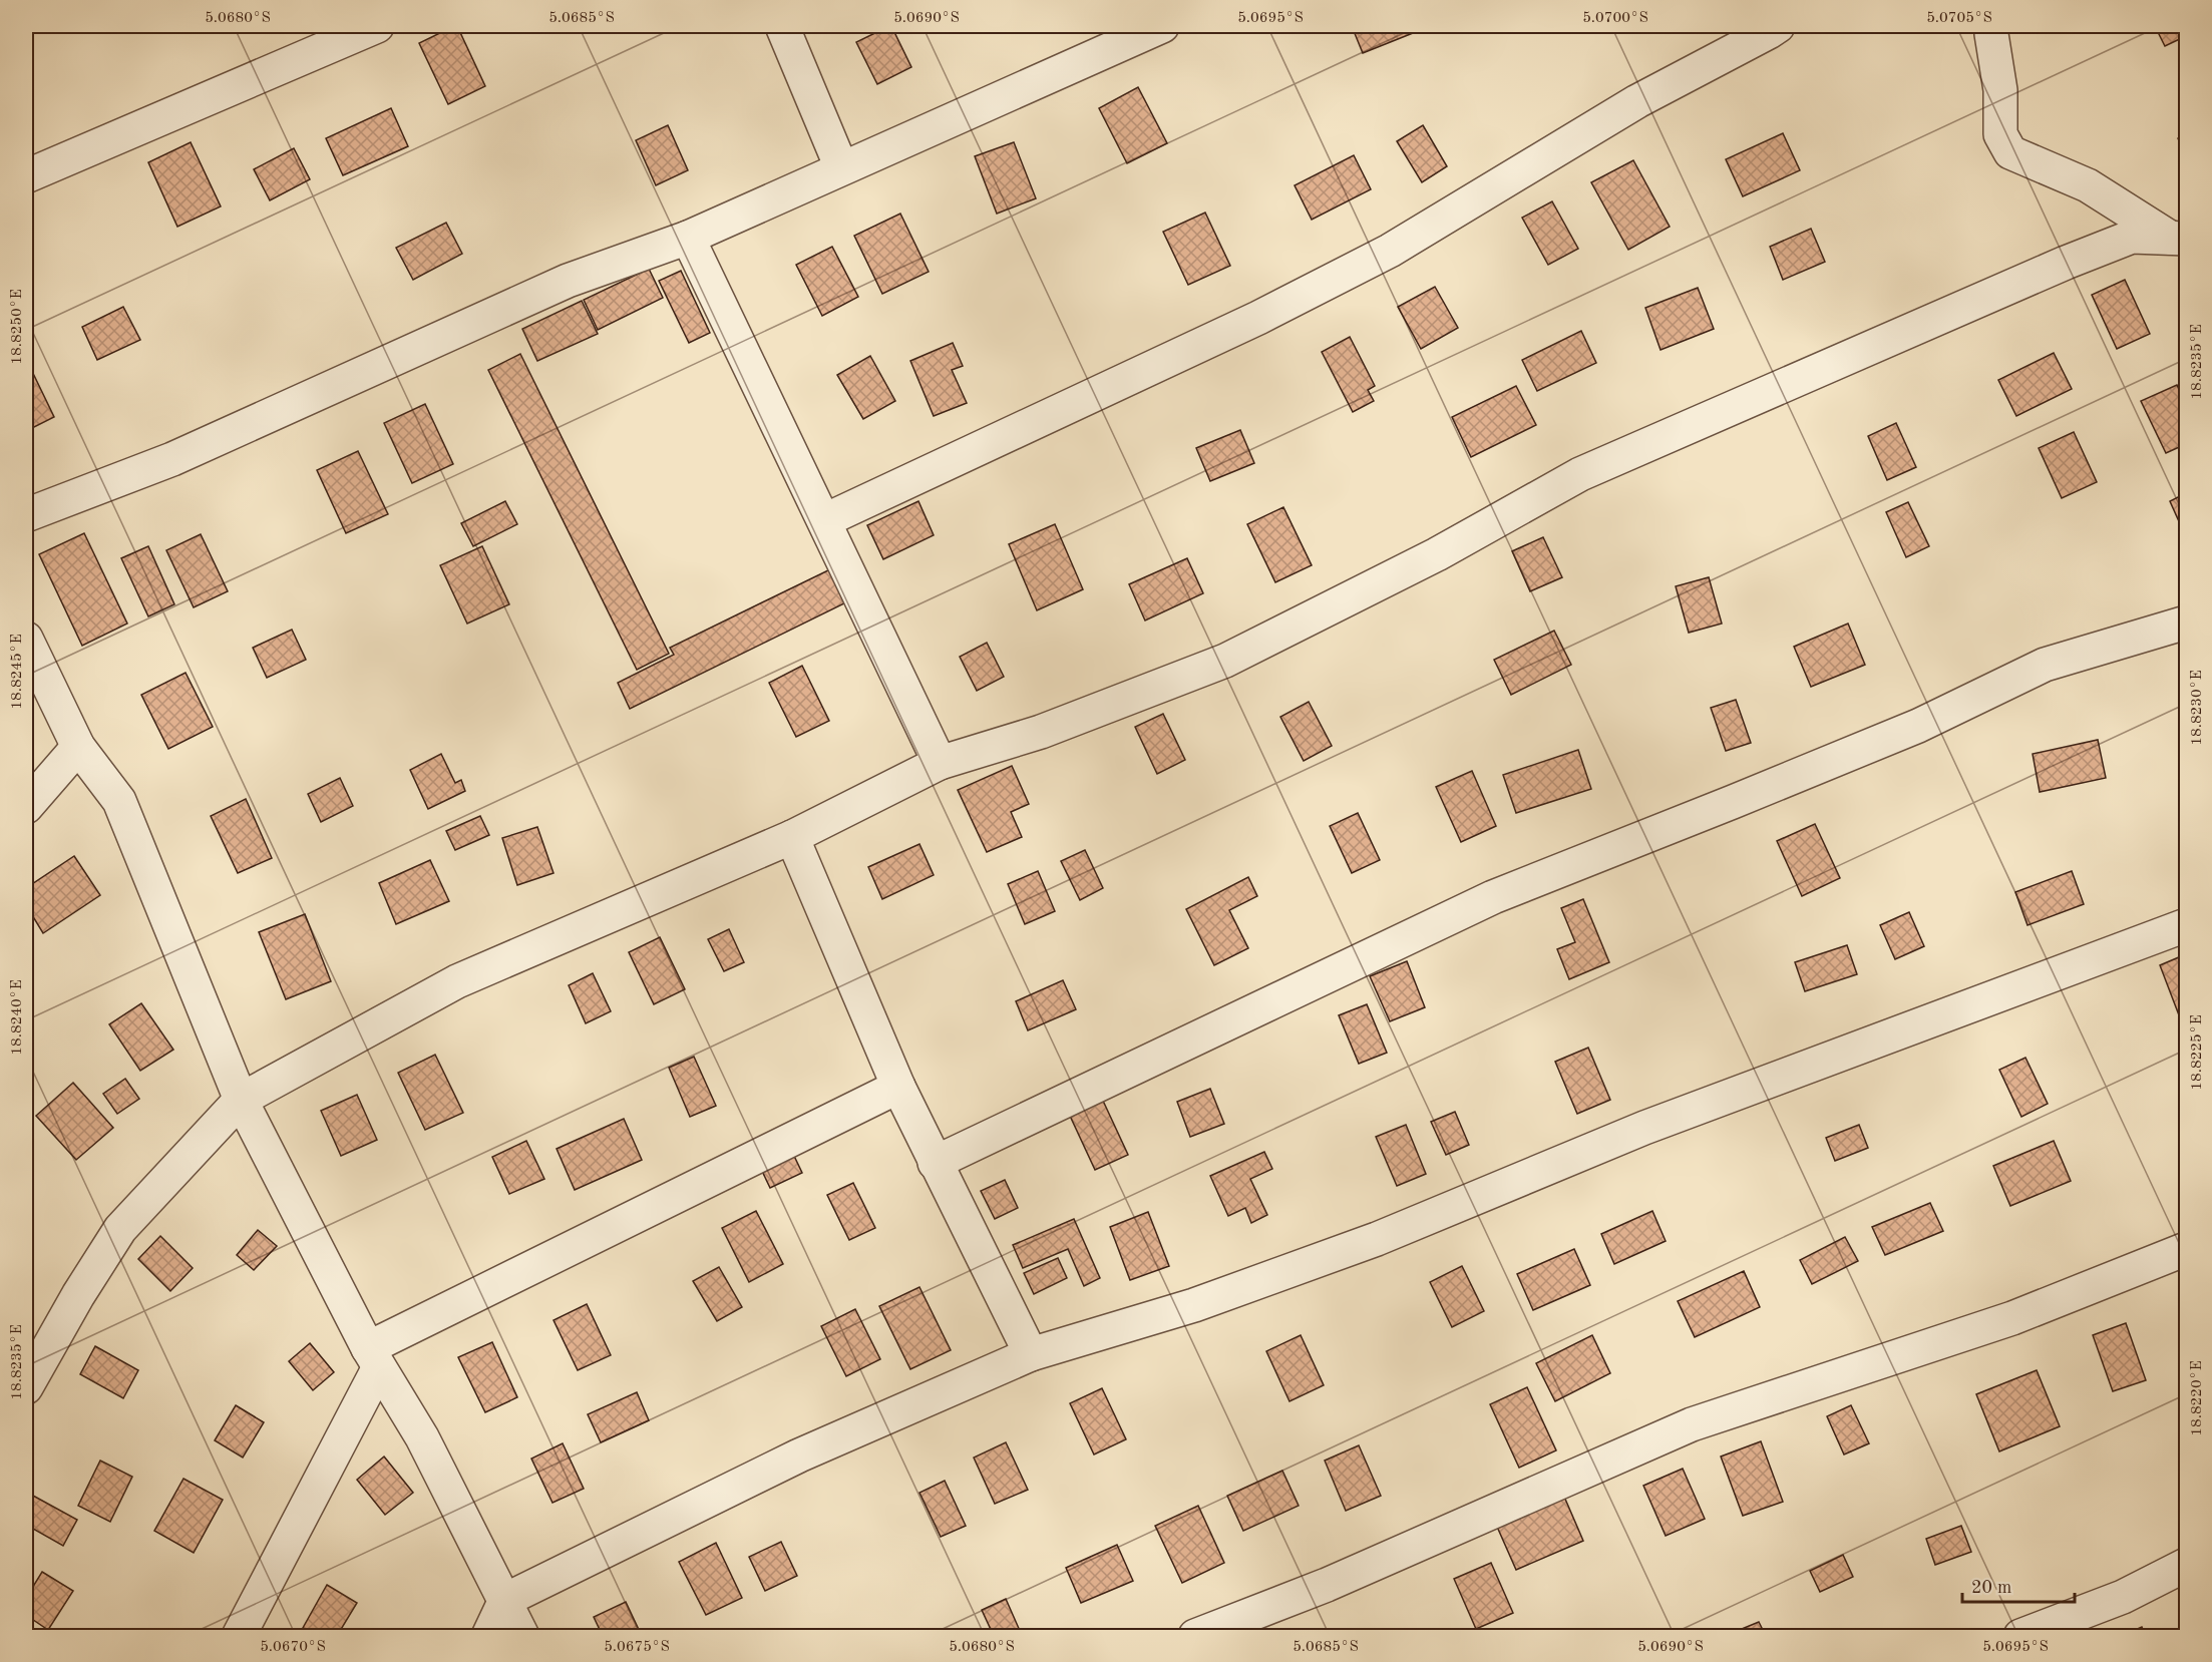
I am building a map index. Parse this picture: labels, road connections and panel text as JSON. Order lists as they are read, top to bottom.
{
  "scale_bar": "20 m",
  "coordinates": [
    "5.0680°S",
    "5.0685°S",
    "5.0690°S",
    "5.0695°S",
    "5.0700°S",
    "5.0705°S",
    "18.8250°E",
    "18.8235°E",
    "18.8245°E",
    "18.8230°E",
    "18.8240°E",
    "18.8225°E",
    "18.8220°E",
    "5.0670°S",
    "5.0675°S"
  ]
}
